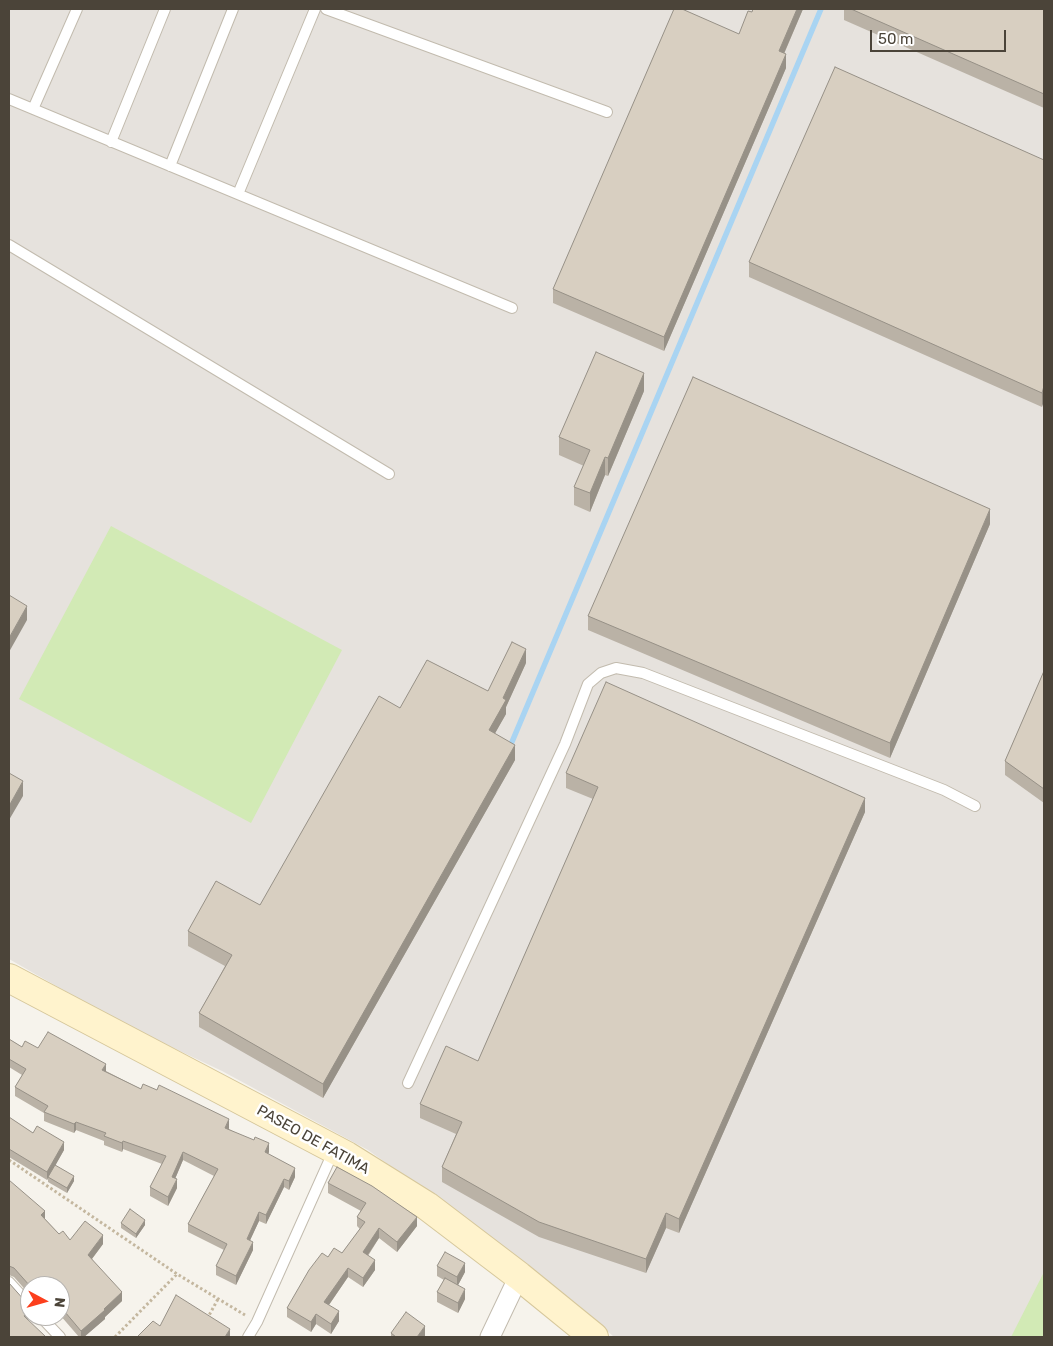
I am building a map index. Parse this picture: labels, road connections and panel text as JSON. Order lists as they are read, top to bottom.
{
  "streets": {
    "street": ["PASEO DE FATIMA"]
  },
  "scale_bar": "50 m",
  "north": "right"
}
